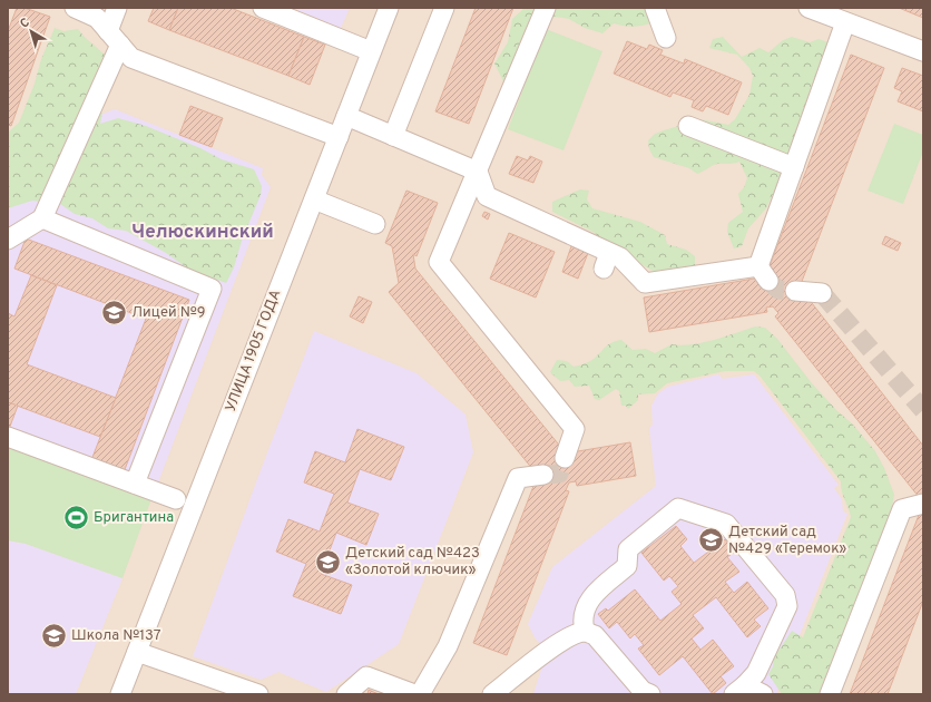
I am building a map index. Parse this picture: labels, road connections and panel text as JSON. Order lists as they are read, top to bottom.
{
  "streets": {
    "street": ["УЛИЦА 1905 ГОДА"]
  },
  "districts": ["Челюскинский"],
  "places": {
    "school or university": [
      "Лицей №9",
      "Детский сад №429 «Теремок»",
      "Детский сад №423 «Золотой ключик»",
      "Школа №137"
    ],
    "sports": ["Бригантина"]
  },
  "north": "top left"
}
